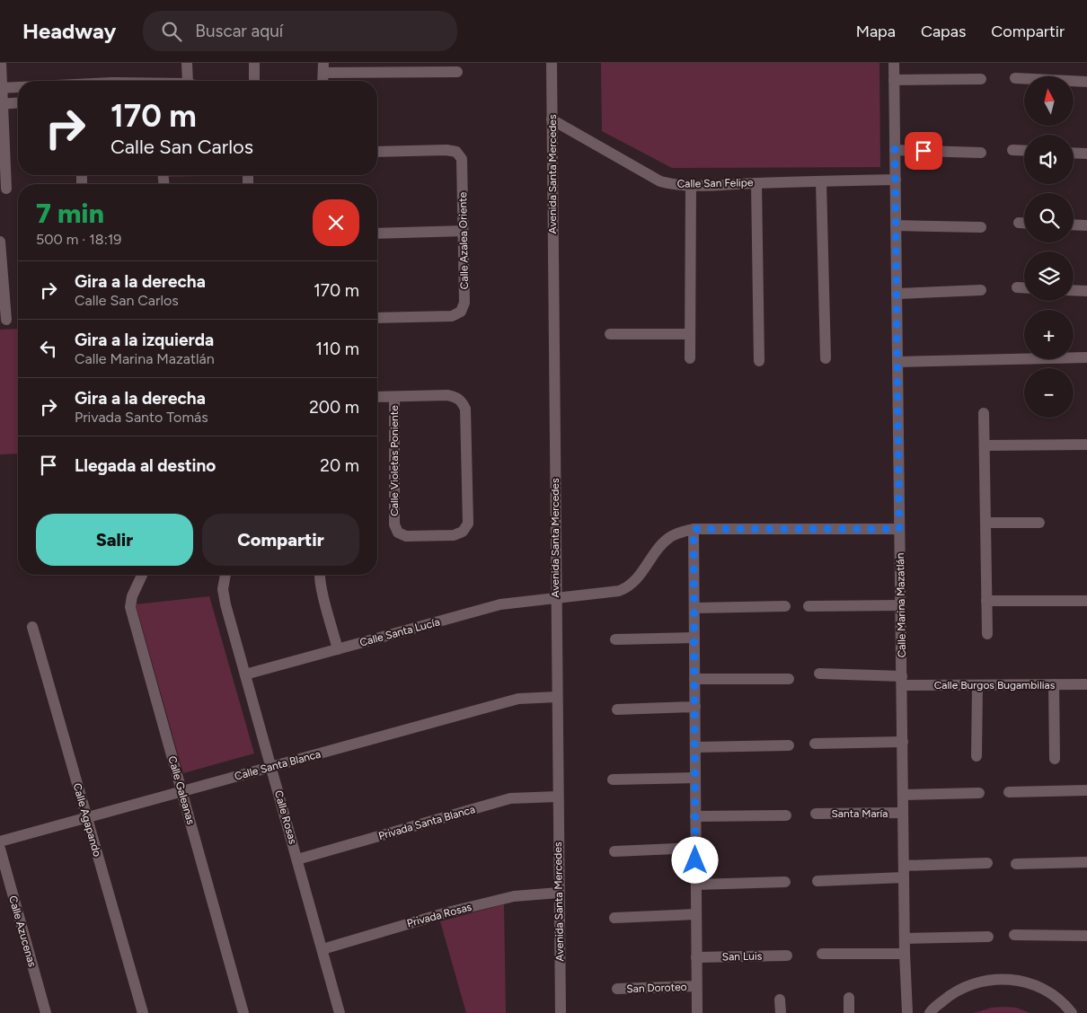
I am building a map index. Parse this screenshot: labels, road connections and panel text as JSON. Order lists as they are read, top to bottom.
{
  "streets": {
    "street": [
      "Avenida Santa Mercedes",
      "Calle San Felipe",
      "Calle Azalea Oriente",
      "Calle Violetas Poniente",
      "Calle Marina Mazatlán",
      "Calle Santa Lucía",
      "Calle Burgos Bugambilias",
      "Calle Santa Blanca",
      "Calle Galeanas",
      "Santa María",
      "Calle Rosas",
      "Calle Agapando",
      "Privada Santa Blanca",
      "Privada Rosas",
      "Calle Azucenas",
      "San Luis",
      "San Doroteo"
    ]
  },
  "crossings": [
    ["Avenida Santa Mercedes", "Calle San Felipe"],
    ["Avenida Santa Mercedes", "Calle Santa Lucía"],
    ["Avenida Santa Mercedes", "Calle Santa Blanca"],
    ["Avenida Santa Mercedes", "Privada Santa Blanca"],
    ["Avenida Santa Mercedes", "Privada Rosas"],
    ["Calle San Felipe", "Calle Marina Mazatlán"],
    ["Calle Marina Mazatlán", "Calle Santa Lucía"],
    ["Calle Marina Mazatlán", "Calle Burgos Bugambilias"],
    ["Calle Marina Mazatlán", "Santa María"],
    ["Calle Santa Lucía", "Calle Rosas"],
    ["Calle Santa Blanca", "Calle Galeanas"],
    ["Calle Santa Blanca", "Calle Rosas"],
    ["Calle Santa Blanca", "Calle Agapando"],
    ["Calle Rosas", "Privada Santa Blanca"],
    ["Calle Rosas", "Privada Rosas"]
  ],
  "north": "top",
  "page": {
    "header": "Headway",
    "search": "Buscar aquí",
    "nav": ["Mapa", "Capas", "Compartir"],
    "map_buttons": ["+", "−"],
    "turn": ["170 m", "Calle San Carlos"],
    "heading": ["7 min", "500 m · 18:19"],
    "list": [
      {
        "name": "Gira a la derecha",
        "note": "Calle San Carlos",
        "value": "170 m"
      },
      {
        "name": "Gira a la izquierda",
        "note": "Calle Marina Mazatlán",
        "value": "110 m"
      },
      {
        "name": "Gira a la derecha",
        "note": "Privada Santo Tomás",
        "value": "200 m"
      },
      {
        "name": "Llegada al destino",
        "value": "20 m"
      }
    ],
    "buttons": ["Salir", "Compartir"]
  }
}
